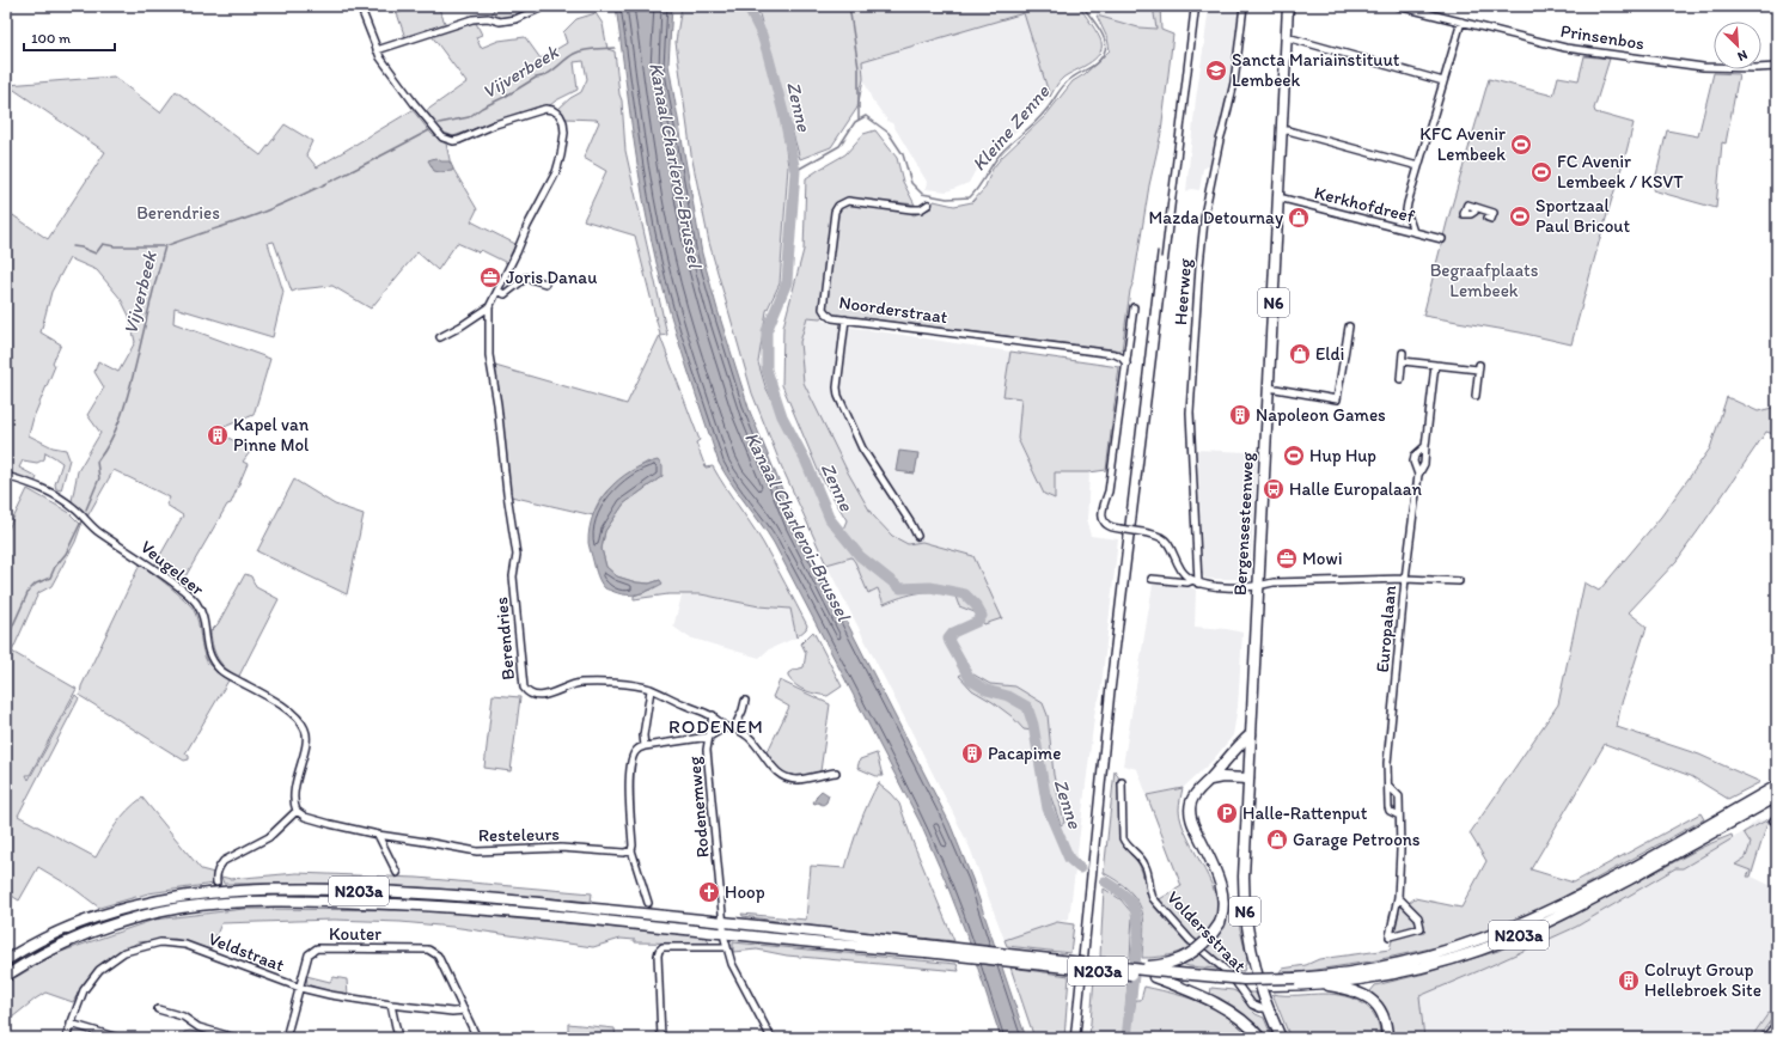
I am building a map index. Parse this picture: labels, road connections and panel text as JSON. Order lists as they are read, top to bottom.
{
  "streets": {
    "main road": ["N6", "Bergensesteenweg", "N203a"],
    "street": [
      "Prinsenbos",
      "Kerkhofdreef",
      "Heerweg",
      "Noorderstraat",
      "Veugeleer",
      "Europalaan",
      "Berendries",
      "Rodenemweg",
      "Resteleurs",
      "Voldersstraat",
      "Kouter",
      "Veldstraat"
    ]
  },
  "crossings": [
    ["Kerkhofdreef", "Bergensesteenweg"],
    ["Bergensesteenweg", "Voldersstraat"],
    ["Veugeleer", "Resteleurs"],
    ["Rodenemweg", "N203a"],
    ["Kouter", "Veldstraat"]
  ],
  "districts": ["RODENEM"],
  "water": [
    "Vijverbeek",
    "Zenne",
    "Kleine Zenne",
    "Kanaal Charleroi-Brussel"
  ],
  "parks": ["Berendries", "Begraafplaats Lembeek"],
  "places": {
    "school or university": ["Sancta Mariainstituut Lembeek"],
    "sports": [
      "KFC Avenir Lembeek",
      "FC Avenir Lembeek / KSVT",
      "Sportzaal Paul Bricout",
      "Hup Hup"
    ],
    "shop": ["Mazda Detournay", "Eldi", "Garage Petroons"],
    "office": ["Joris Danau", "Mowi"],
    "building": [
      "Napoleon Games",
      "Kapel van Pinne Mol",
      "Pacapime",
      "Colruyt Group Hellebroek Site"
    ],
    "bus stop": ["Halle Europalaan"],
    "parking": ["Halle-Rattenput"],
    "church": ["Hoop"]
  },
  "scale_bar": "100 m",
  "north": "bottom right"
}
